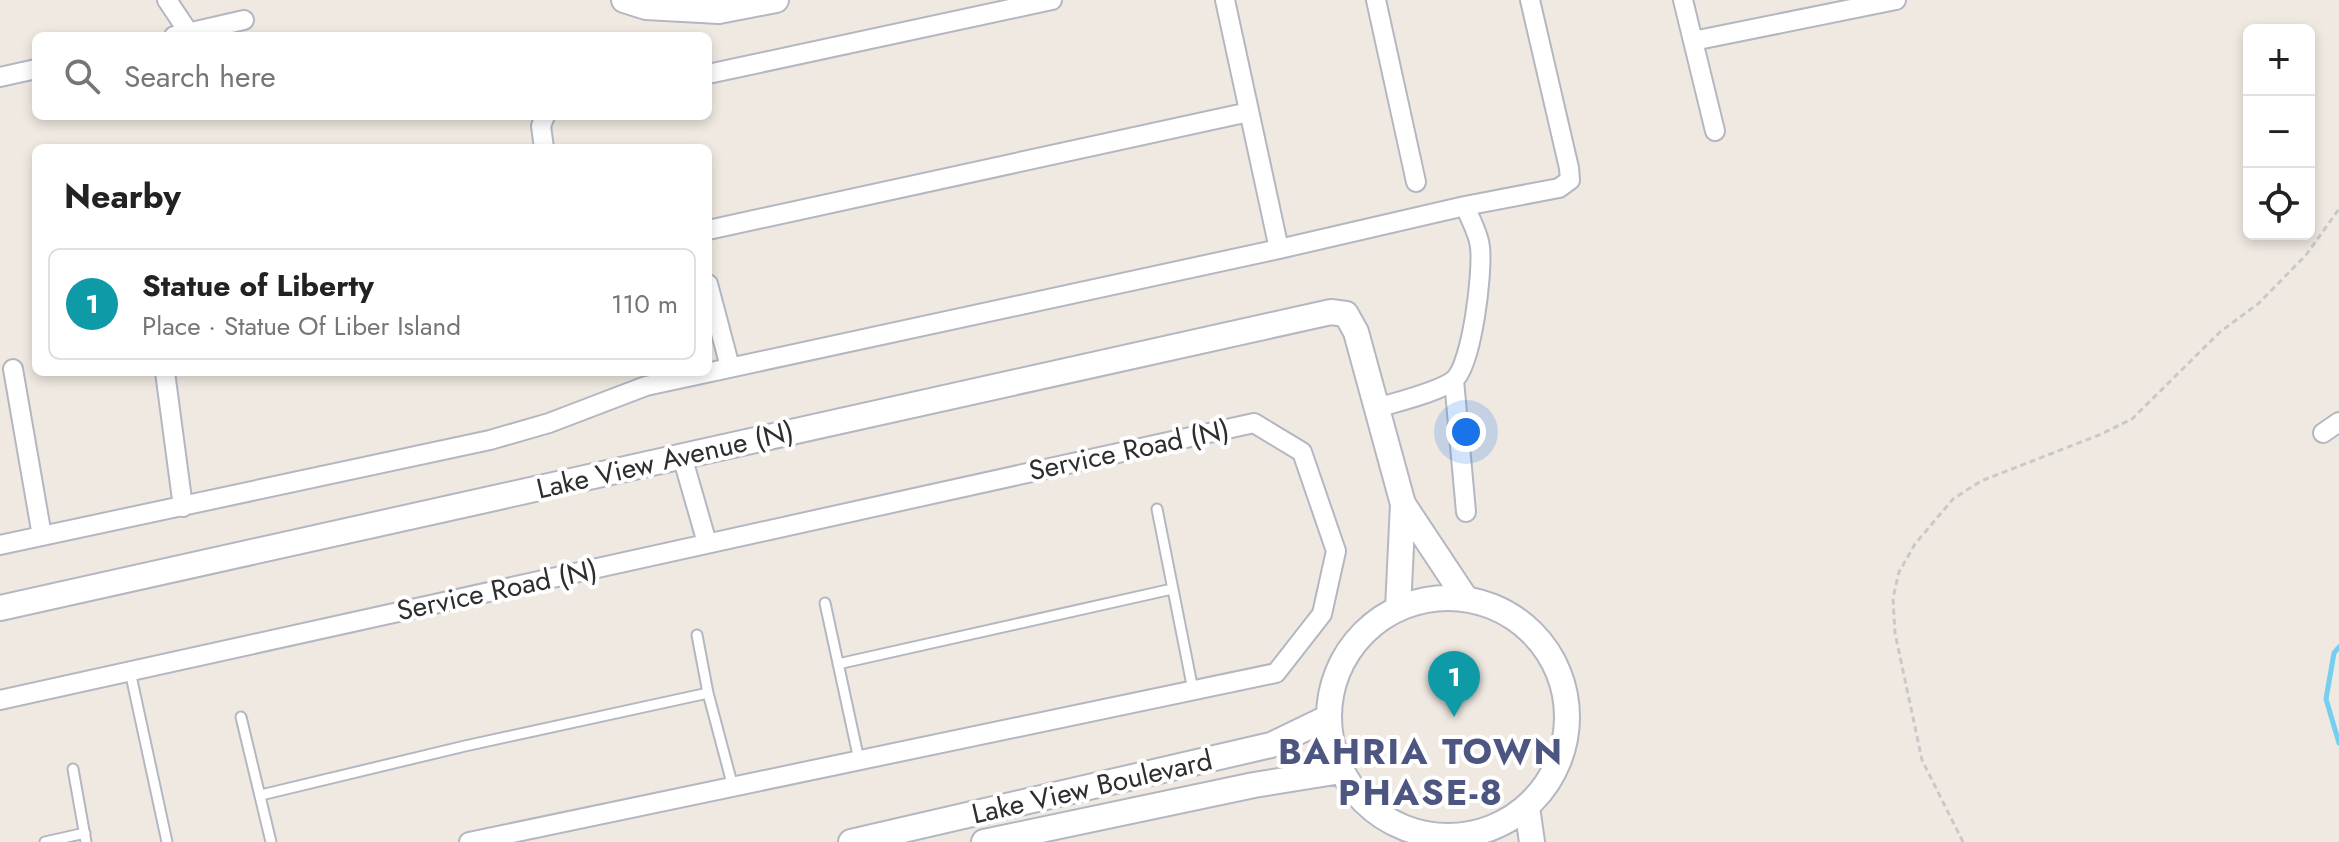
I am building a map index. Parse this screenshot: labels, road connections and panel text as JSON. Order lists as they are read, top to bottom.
{
  "streets": {
    "street": ["Service Road (N)", "Lake View Avenue (N)", "Lake View Boulevard"]
  },
  "districts": ["BAHRIA TOWN PHASE-8"],
  "page": {
    "map_buttons": ["+", "−"],
    "search": "Search here",
    "heading": "Nearby",
    "list": [
      {
        "mark": "1",
        "name": "Statue of Liberty",
        "note": "Place · Statue Of Liber Island",
        "value": "110 m"
      }
    ],
    "pins": "1"
  }
}
